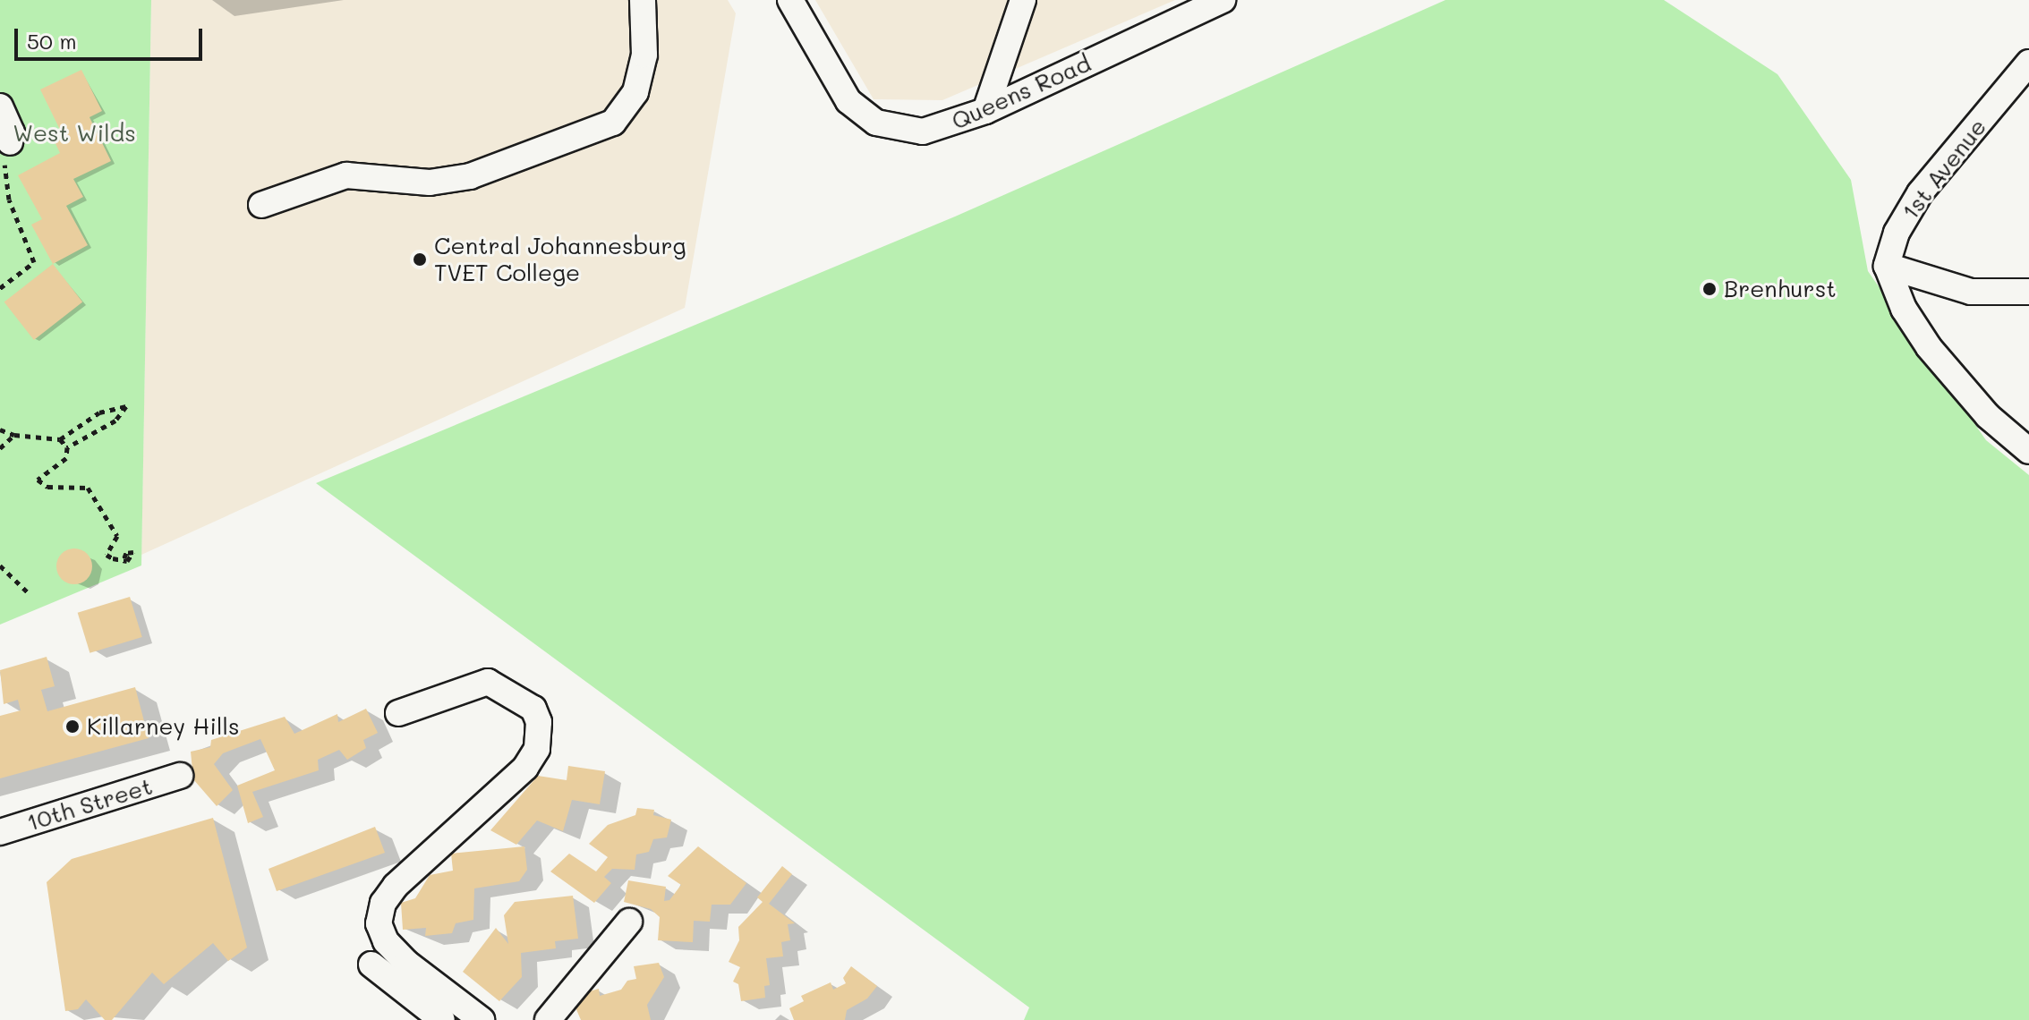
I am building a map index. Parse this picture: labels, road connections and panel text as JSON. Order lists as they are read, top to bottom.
{
  "streets": {
    "street": ["Queens Road", "1st Avenue", "10th Street"]
  },
  "parks": ["West Wilds"],
  "places": ["Central Johannesburg TVET College", "Brenhurst", "Killarney Hills"],
  "scale_bar": "50 m"
}
